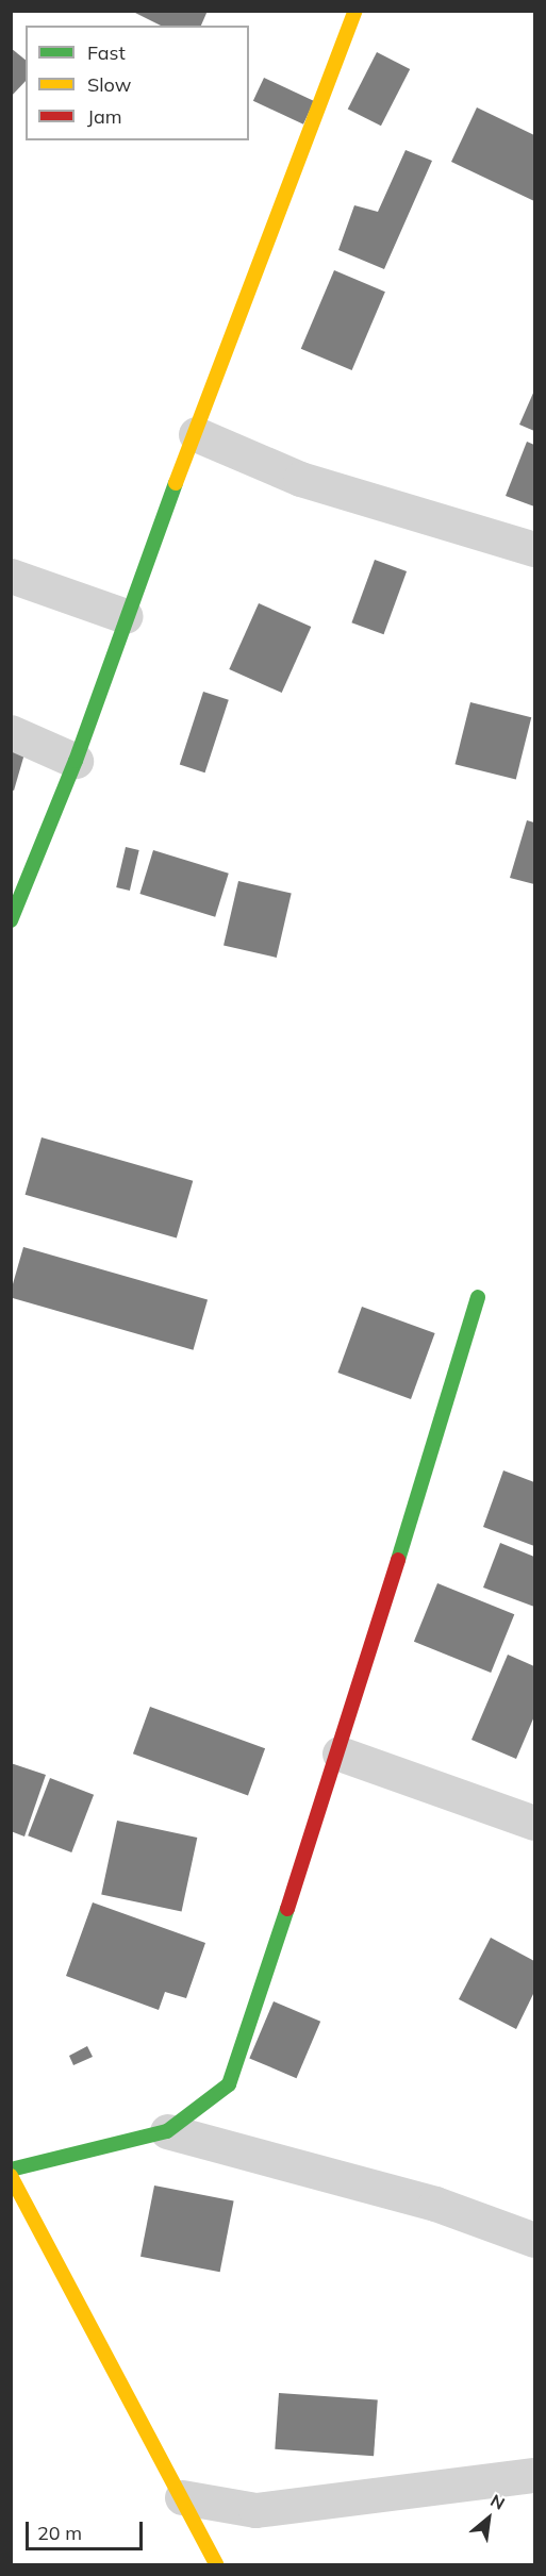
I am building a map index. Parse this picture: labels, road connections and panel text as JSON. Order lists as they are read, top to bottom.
{
  "legend": ["Fast", "Slow", "Jam"],
  "scale_bar": "20 m",
  "north": "top right"
}
